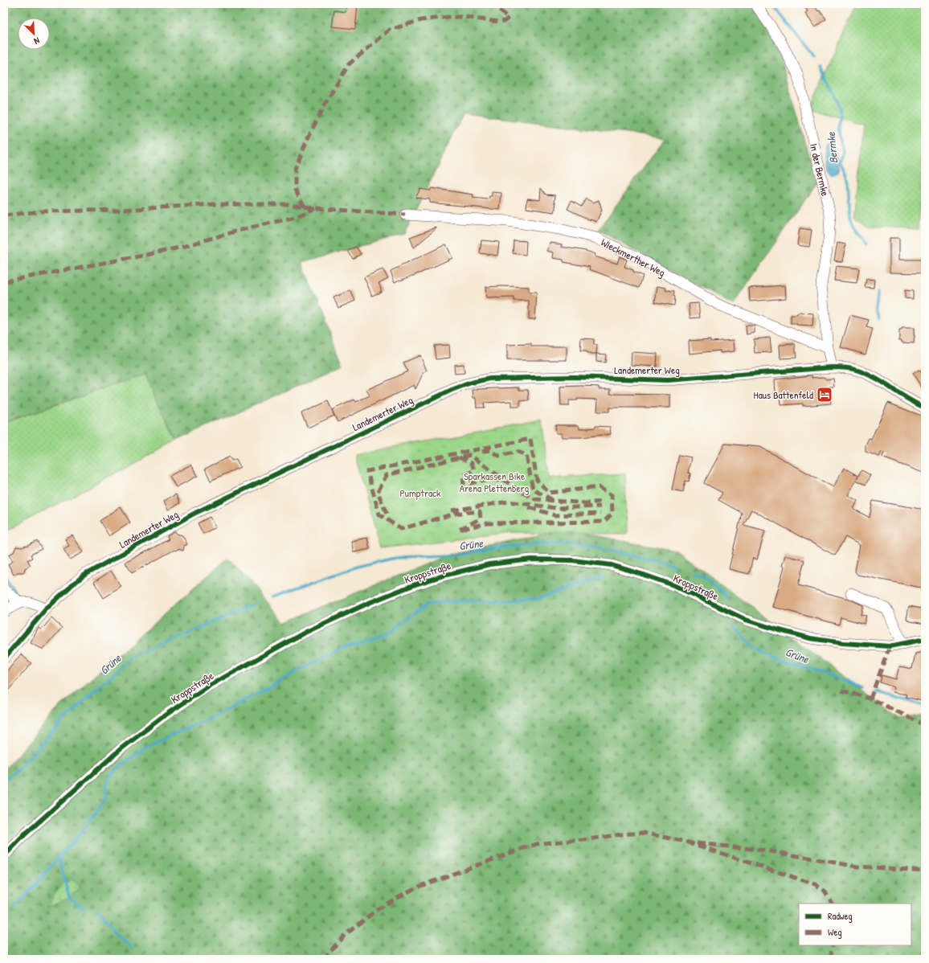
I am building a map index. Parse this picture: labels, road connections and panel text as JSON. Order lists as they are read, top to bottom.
{
  "streets": {
    "street": [
      "In der Bermke",
      "Wieckmerther Weg",
      "Landemerter Weg",
      "Kroppstraße"
    ]
  },
  "crossings": [
    ["In der Bermke", "Wieckmerther Weg"]
  ],
  "water": ["Bermke", "Grüne"],
  "parks": ["Sparkassen Bike Arena Plettenberg", "Pumptrack"],
  "places": {
    "hotel": ["Haus Battenfeld"]
  },
  "legend": ["Radweg", "Weg"],
  "north": "bottom right"
}
